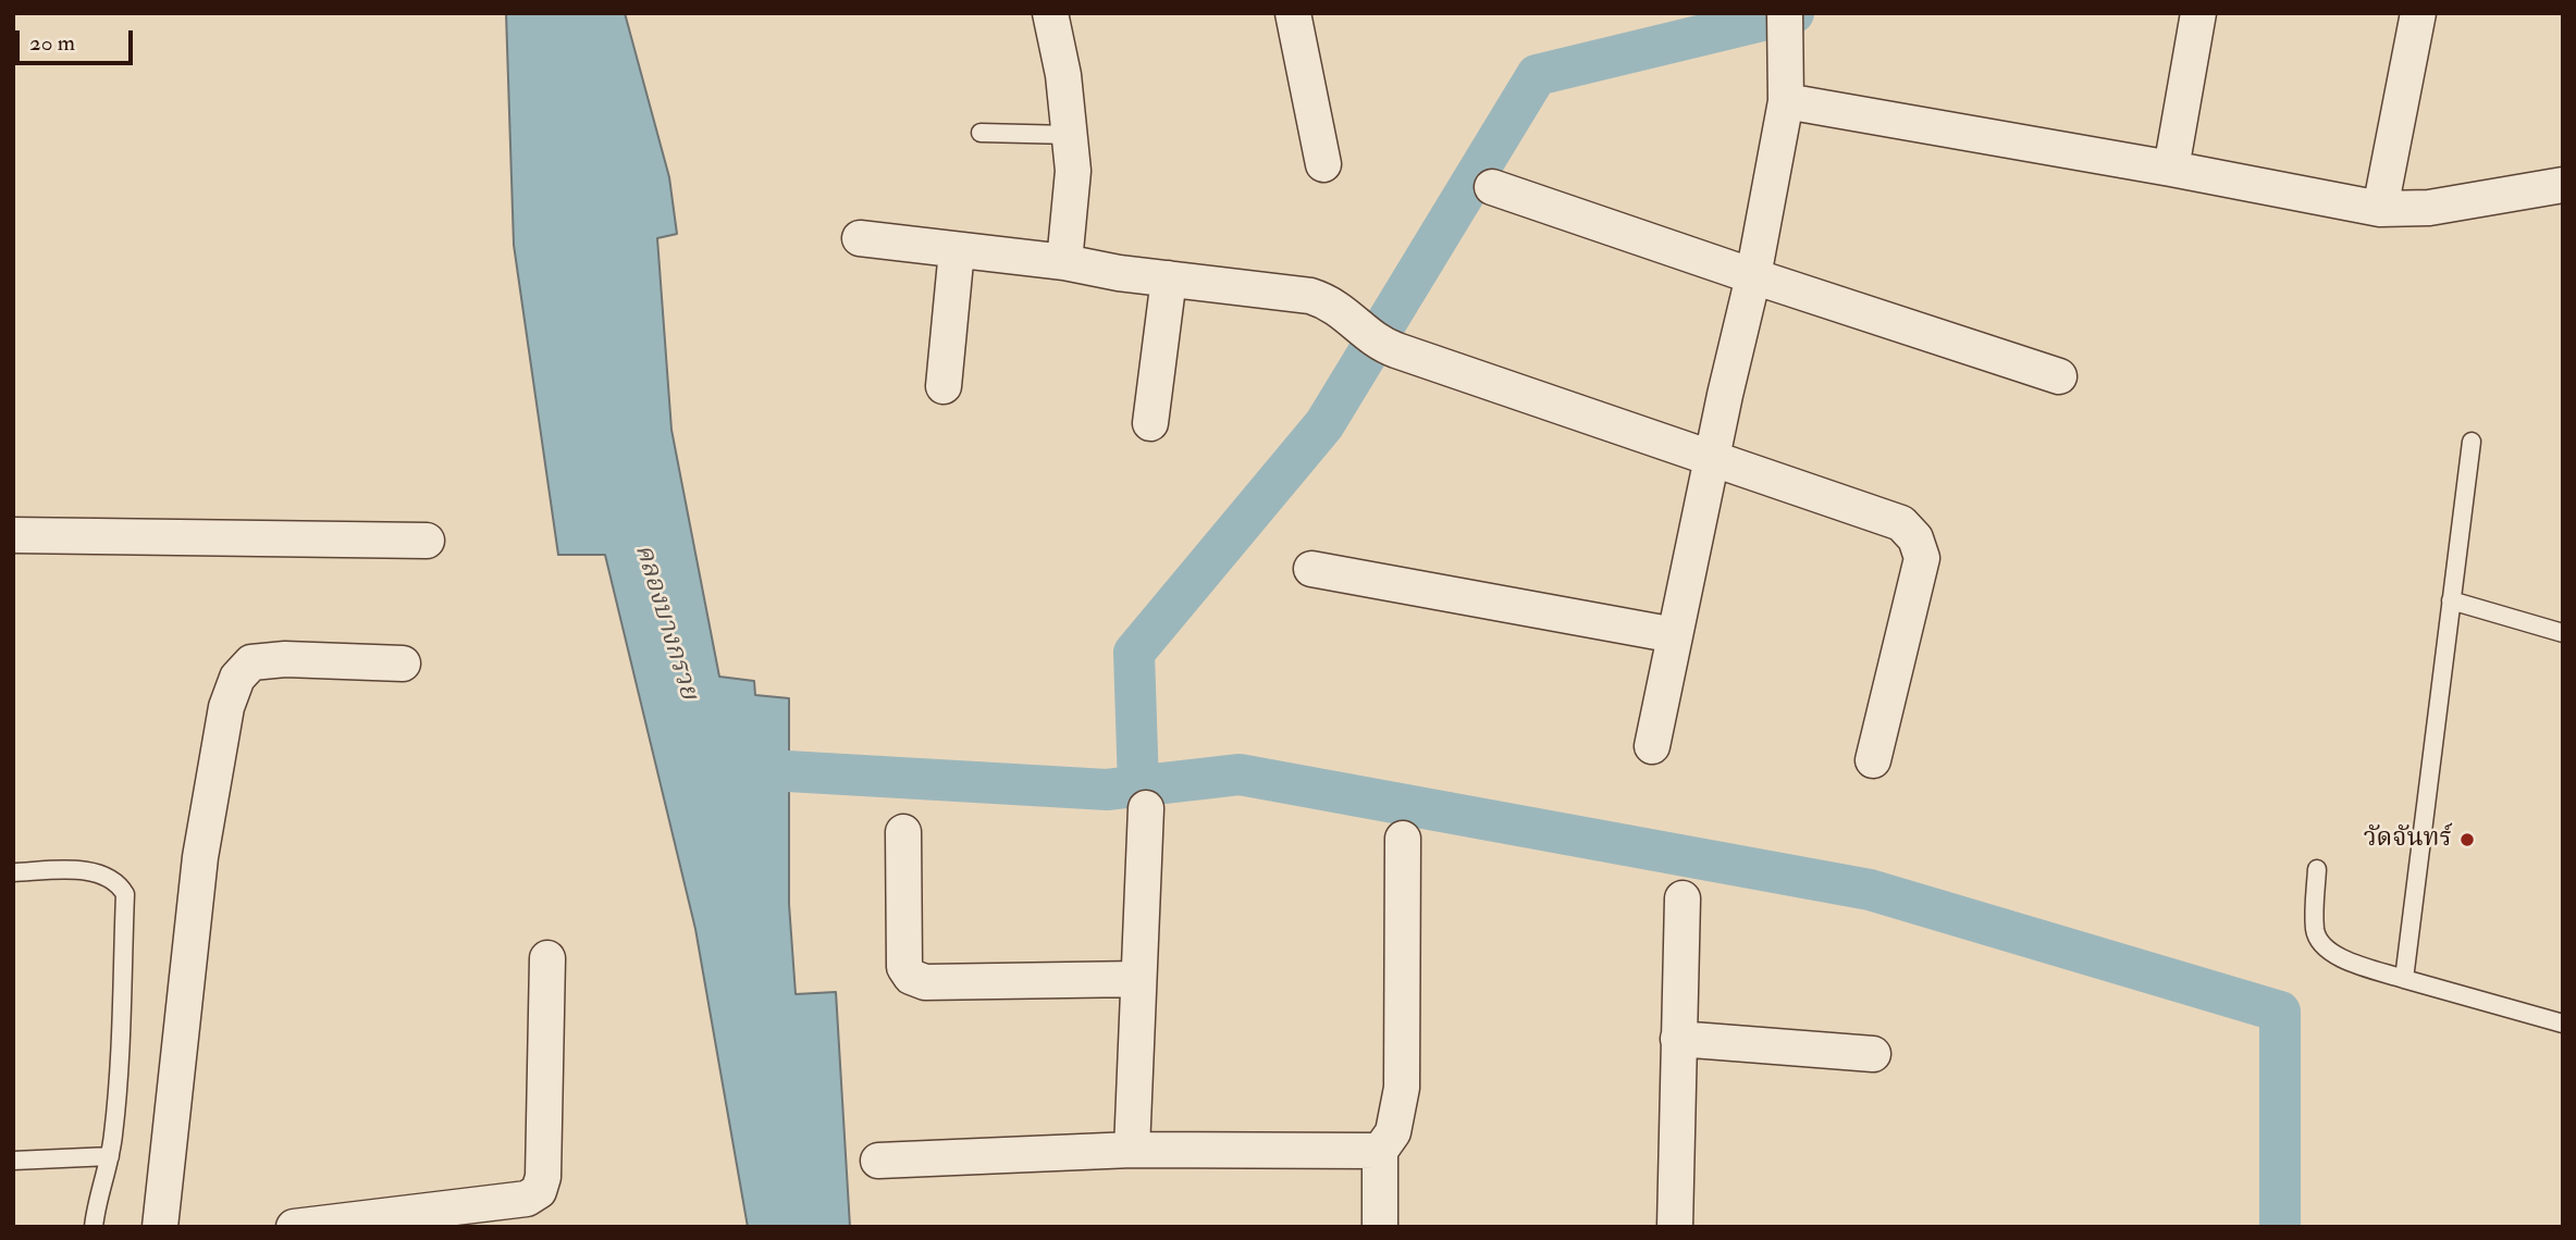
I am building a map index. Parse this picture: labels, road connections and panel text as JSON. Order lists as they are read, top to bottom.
{
  "water": ["คลองบางกรวย"],
  "places": ["วัดจันทร์"],
  "scale_bar": "20 m"
}
